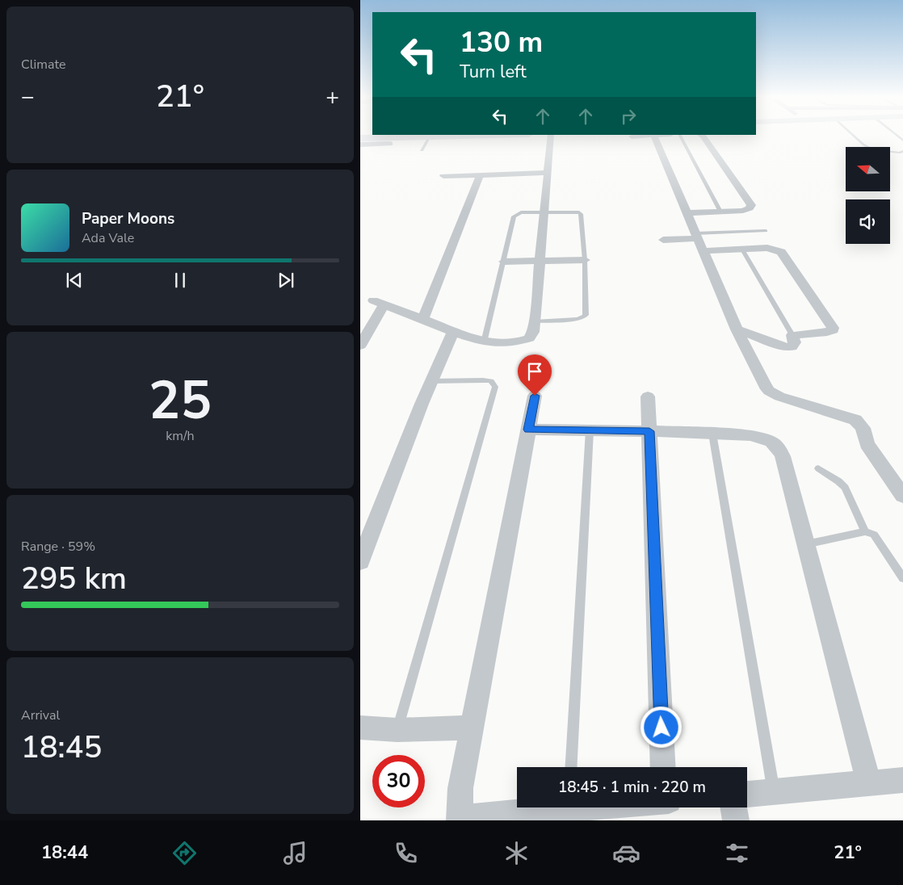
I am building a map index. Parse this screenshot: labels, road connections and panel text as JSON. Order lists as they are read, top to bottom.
{
  "north": "left",
  "page": {
    "tile": [
      "Climate",
      ["25", "km/h"],
      ["Range · 59%", "295 km"],
      ["Arrival", "18:45"]
    ],
    "turn": ["130 m", "Turn left"],
    "heat": ["−", "21°", "+"],
    "song": ["Paper Moons", "Ada Vale"],
    "limit": "30",
    "trip": "18:45 · 1 min · 220 m",
    "tabs": ["18:44", "21°"]
  }
}
